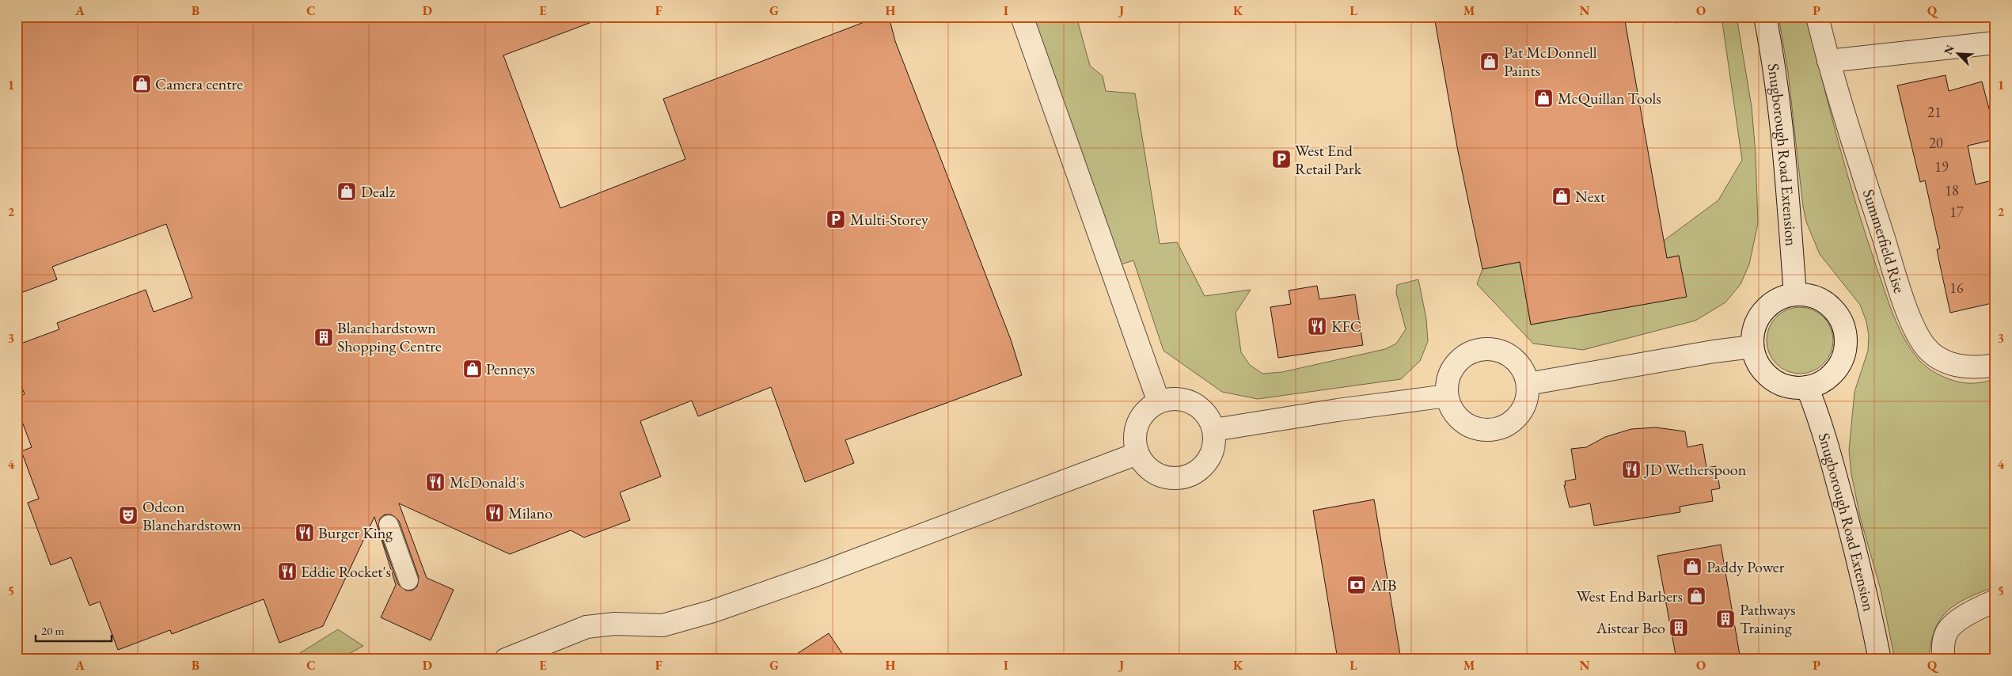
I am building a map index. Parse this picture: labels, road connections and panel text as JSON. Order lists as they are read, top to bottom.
{
  "streets": {
    "street": ["Snugborough Road Extension", "Summerfield Rise"]
  },
  "places": {
    "shop": [
      "Pat McDonnell Paints",
      "Camera centre",
      "McQuillan Tools",
      "Dealz",
      "Next",
      "Penneys",
      "Paddy Power",
      "West End Barbers"
    ],
    "parking": ["West End Retail Park", "Multi-Storey"],
    "restaurant": [
      "KFC",
      "JD Wetherspoon",
      "McDonald's",
      "Milano",
      "Burger King",
      "Eddie Rocket's"
    ],
    "building": ["Blanchardstown Shopping Centre", "Pathways Training", "Aistear Beo"],
    "theatre": ["Odeon Blanchardstown"],
    "bank": ["AIB"]
  },
  "house_numbers": [
    "21",
    "20",
    "19",
    "18",
    "17",
    "16"
  ],
  "scale_bar": "20 m",
  "north": "top left",
  "grid": {
    "columns": [
      "A",
      "B",
      "C",
      "D",
      "E",
      "F",
      "G",
      "H",
      "I",
      "J",
      "K",
      "L",
      "M",
      "N",
      "O",
      "P",
      "Q"
    ],
    "rows": [
      "1",
      "2",
      "3",
      "4",
      "5"
    ]
  }
}
